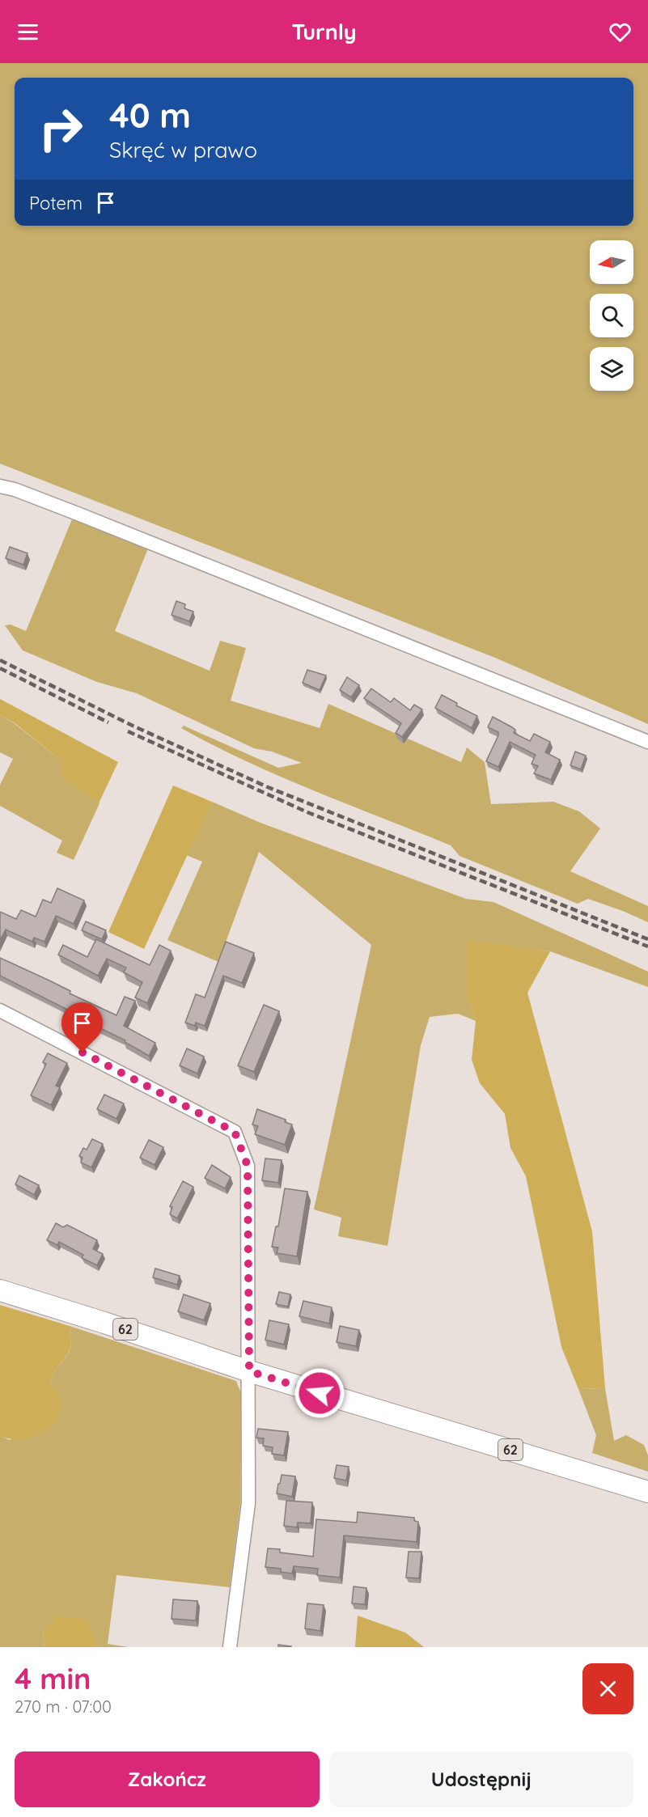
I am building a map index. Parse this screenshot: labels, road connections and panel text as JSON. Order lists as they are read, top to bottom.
{
  "streets": {
    "main road": ["62"]
  },
  "north": "left",
  "page": {
    "header": "Turnly",
    "turn": ["40 m", "Skręć w prawo"],
    "then": "Potem",
    "heading": ["4 min", "270 m · 07:00"],
    "buttons": ["Zakończ", "Udostępnij"]
  }
}
